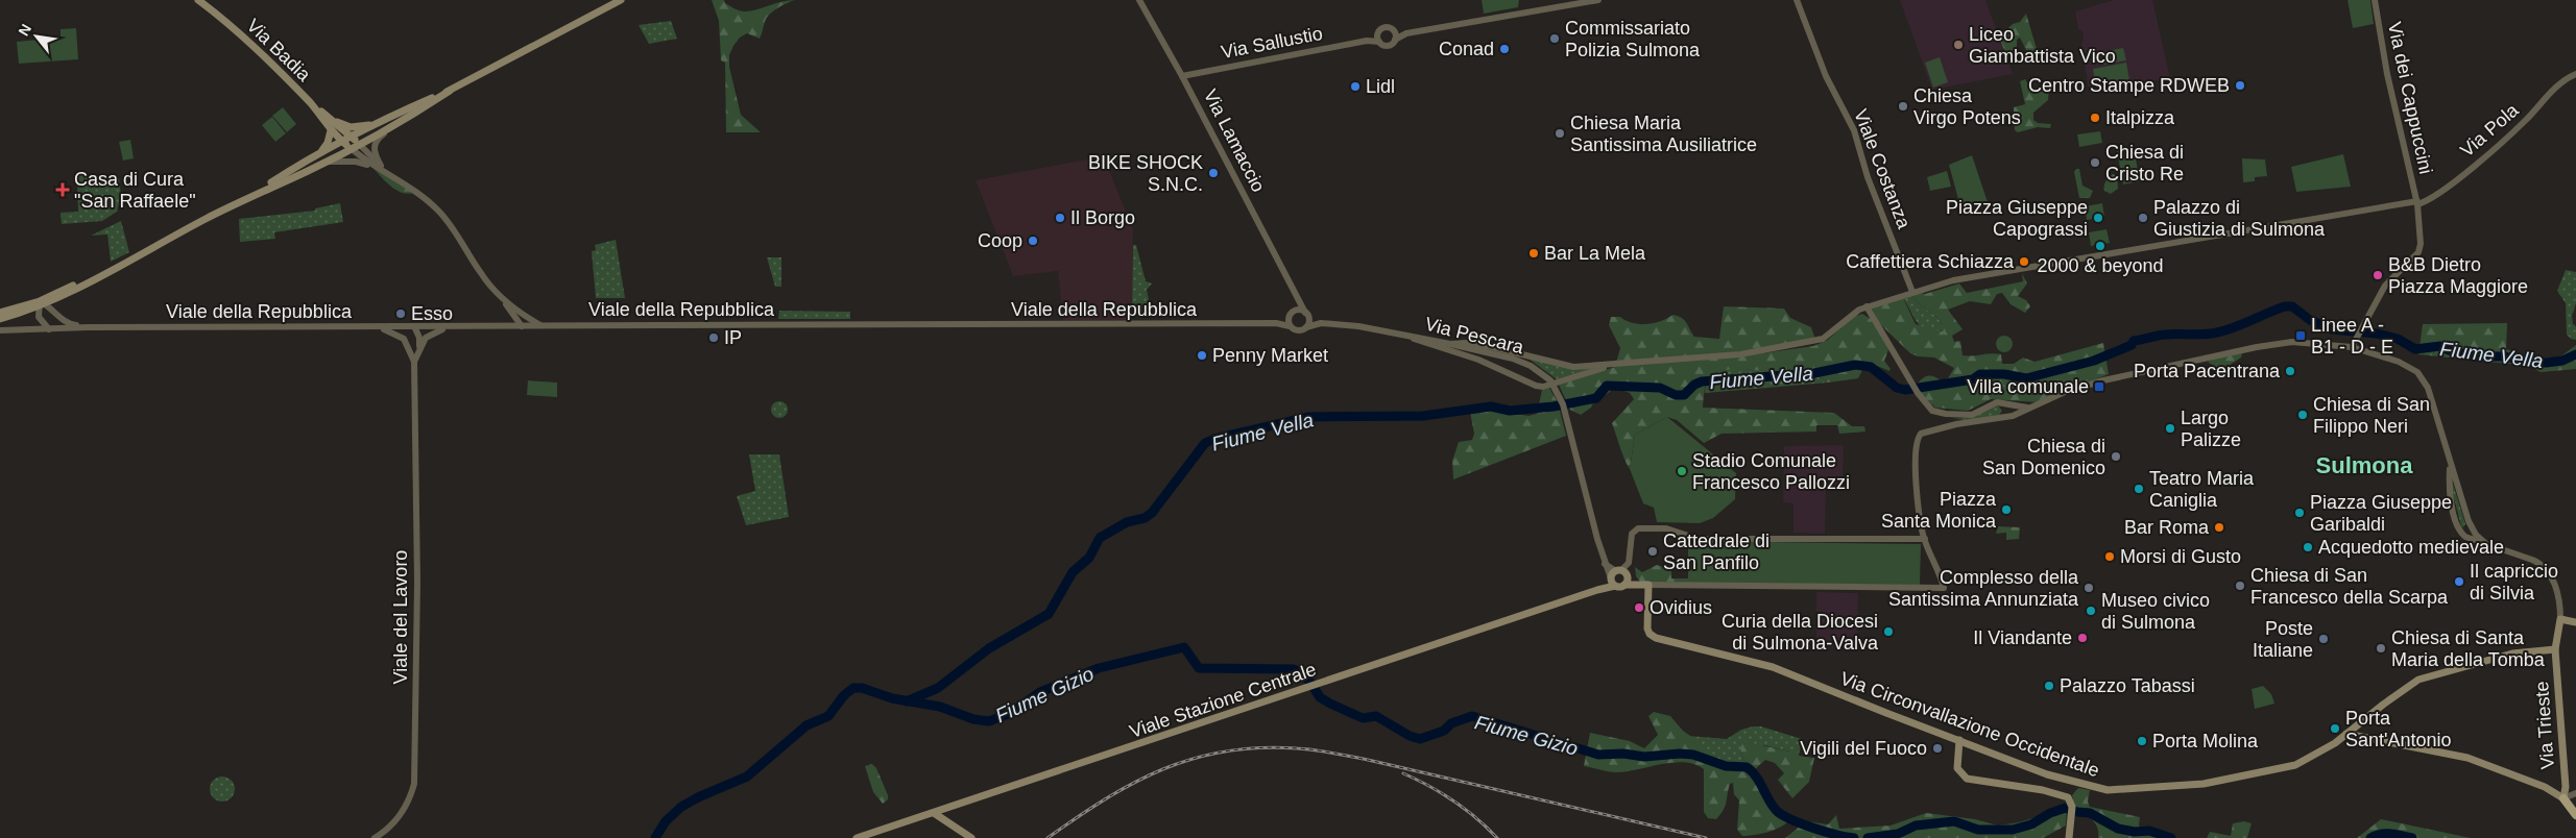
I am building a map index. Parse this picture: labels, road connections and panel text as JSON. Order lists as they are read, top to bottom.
{
  "streets": {
    "main road": [
      "Via Badia",
      "Viale Stazione Centrale",
      "Via Circonvallazione Occidentale",
      "Via Trieste"
    ],
    "street": [
      "Via Sallustio",
      "Via dei Cappuccini",
      "Via Pola",
      "Via Lamaccio",
      "Viale Costanza",
      "Viale della Repubblica",
      "Via Pescara",
      "Viale del Lavoro"
    ]
  },
  "crossings": [
    ["Via Sallustio", "Via Lamaccio"],
    ["Via dei Cappuccini", "Via Pola"],
    ["Via Pola", "Viale Costanza"],
    ["Via Lamaccio", "Viale della Repubblica"],
    ["Via Lamaccio", "Via Pescara"],
    ["Viale della Repubblica", "Via Pescara"],
    ["Via Pescara", "Viale Stazione Centrale"],
    ["Via Circonvallazione Occidentale", "Via Trieste"]
  ],
  "districts": ["Sulmona"],
  "water": ["Fiume Vella", "Fiume Gizio"],
  "places": {
    "other": [
      "Commissariato Polizia Sulmona",
      "Liceo Giambattista Vico",
      "Conad",
      "Centro Stampe RDWEB",
      "Lidl",
      "Chiesa Virgo Potens",
      "Italpizza",
      "Chiesa Maria Santissima Ausiliatrice",
      "Chiesa di Cristo Re",
      "BIKE SHOCK S.N.C.",
      "Il Borgo",
      "Piazza Giuseppe Capograssi",
      "Palazzo di Giustizia di Sulmona",
      "Coop",
      "2000 & beyond",
      "Bar La Mela",
      "Caffettiera Schiazza",
      "B&B Dietro Piazza Maggiore",
      "Esso",
      "IP",
      "Penny Market",
      "Porta Pacentrana",
      "Chiesa di San Filippo Neri",
      "Largo Palizze",
      "Chiesa di San Domenico",
      "Stadio Comunale Francesco Pallozzi",
      "Teatro Maria Caniglia",
      "Piazza Santa Monica",
      "Piazza Giuseppe Garibaldi",
      "Bar Roma",
      "Acquedotto medievale",
      "Cattedrale di San Panfilo",
      "Morsi di Gusto",
      "Il capriccio di Silvia",
      "Chiesa di San Francesco della Scarpa",
      "Complesso della Santissima Annunziata",
      "Ovidius",
      "Museo civico di Sulmona",
      "Curia della Diocesi di Sulmona-Valva",
      "Il Viandante",
      "Poste Italiane",
      "Chiesa di Santa Maria della Tomba",
      "Palazzo Tabassi",
      "Porta Sant'Antonio",
      "Porta Molina",
      "Vigili del Fuoco"
    ],
    "health": ["Casa di Cura \"San Raffaele\""],
    "transit": ["Linee A - B1 - D - E", "Villa comunale"]
  },
  "north": "top left"
}
